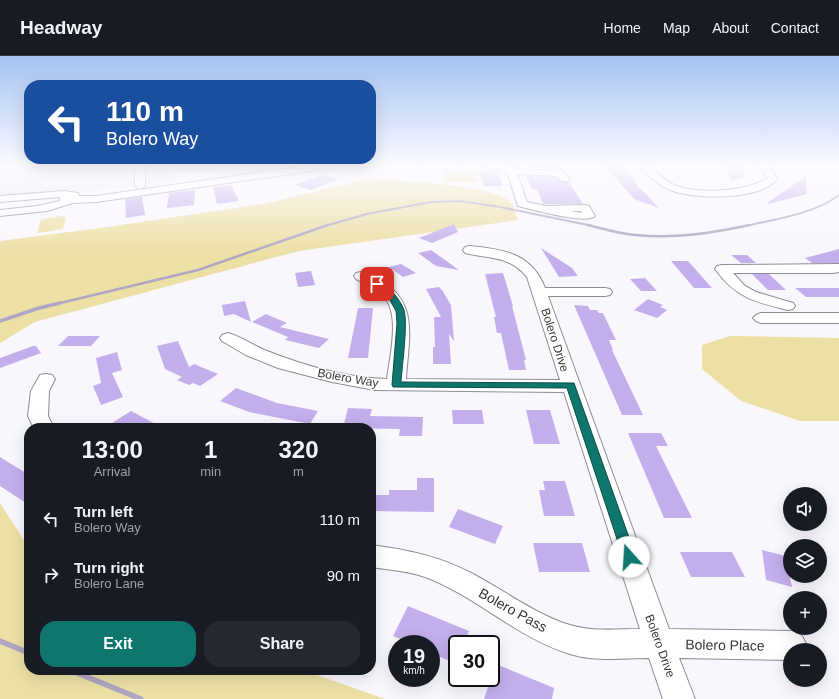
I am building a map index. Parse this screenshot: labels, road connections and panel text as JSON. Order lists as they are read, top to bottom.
{
  "streets": {
    "street": [
      "Bolero Drive",
      "Bolero Way",
      "Bolero Pass",
      "Bolero Place"
    ]
  },
  "crossings": [
    ["Bolero Drive", "Bolero Way"],
    ["Bolero Drive", "Bolero Pass"],
    ["Bolero Drive", "Bolero Place"],
    ["Bolero Pass", "Bolero Place"]
  ],
  "page": {
    "header": "Headway",
    "nav": [
      "Home",
      "Map",
      "About",
      "Contact"
    ],
    "turn": ["110 m", "Bolero Way"],
    "eta": [
      "13:00",
      "Arrival",
      "1",
      "min",
      "320",
      "m"
    ],
    "map_buttons": ["+", "−"],
    "list": [
      {
        "name": "Turn left",
        "note": "Bolero Way",
        "value": "110 m"
      },
      {
        "name": "Turn right",
        "note": "Bolero Lane",
        "value": "90 m"
      }
    ],
    "buttons": ["Exit", "Share"],
    "speed": "19 km/h",
    "limit": "30"
  }
}
